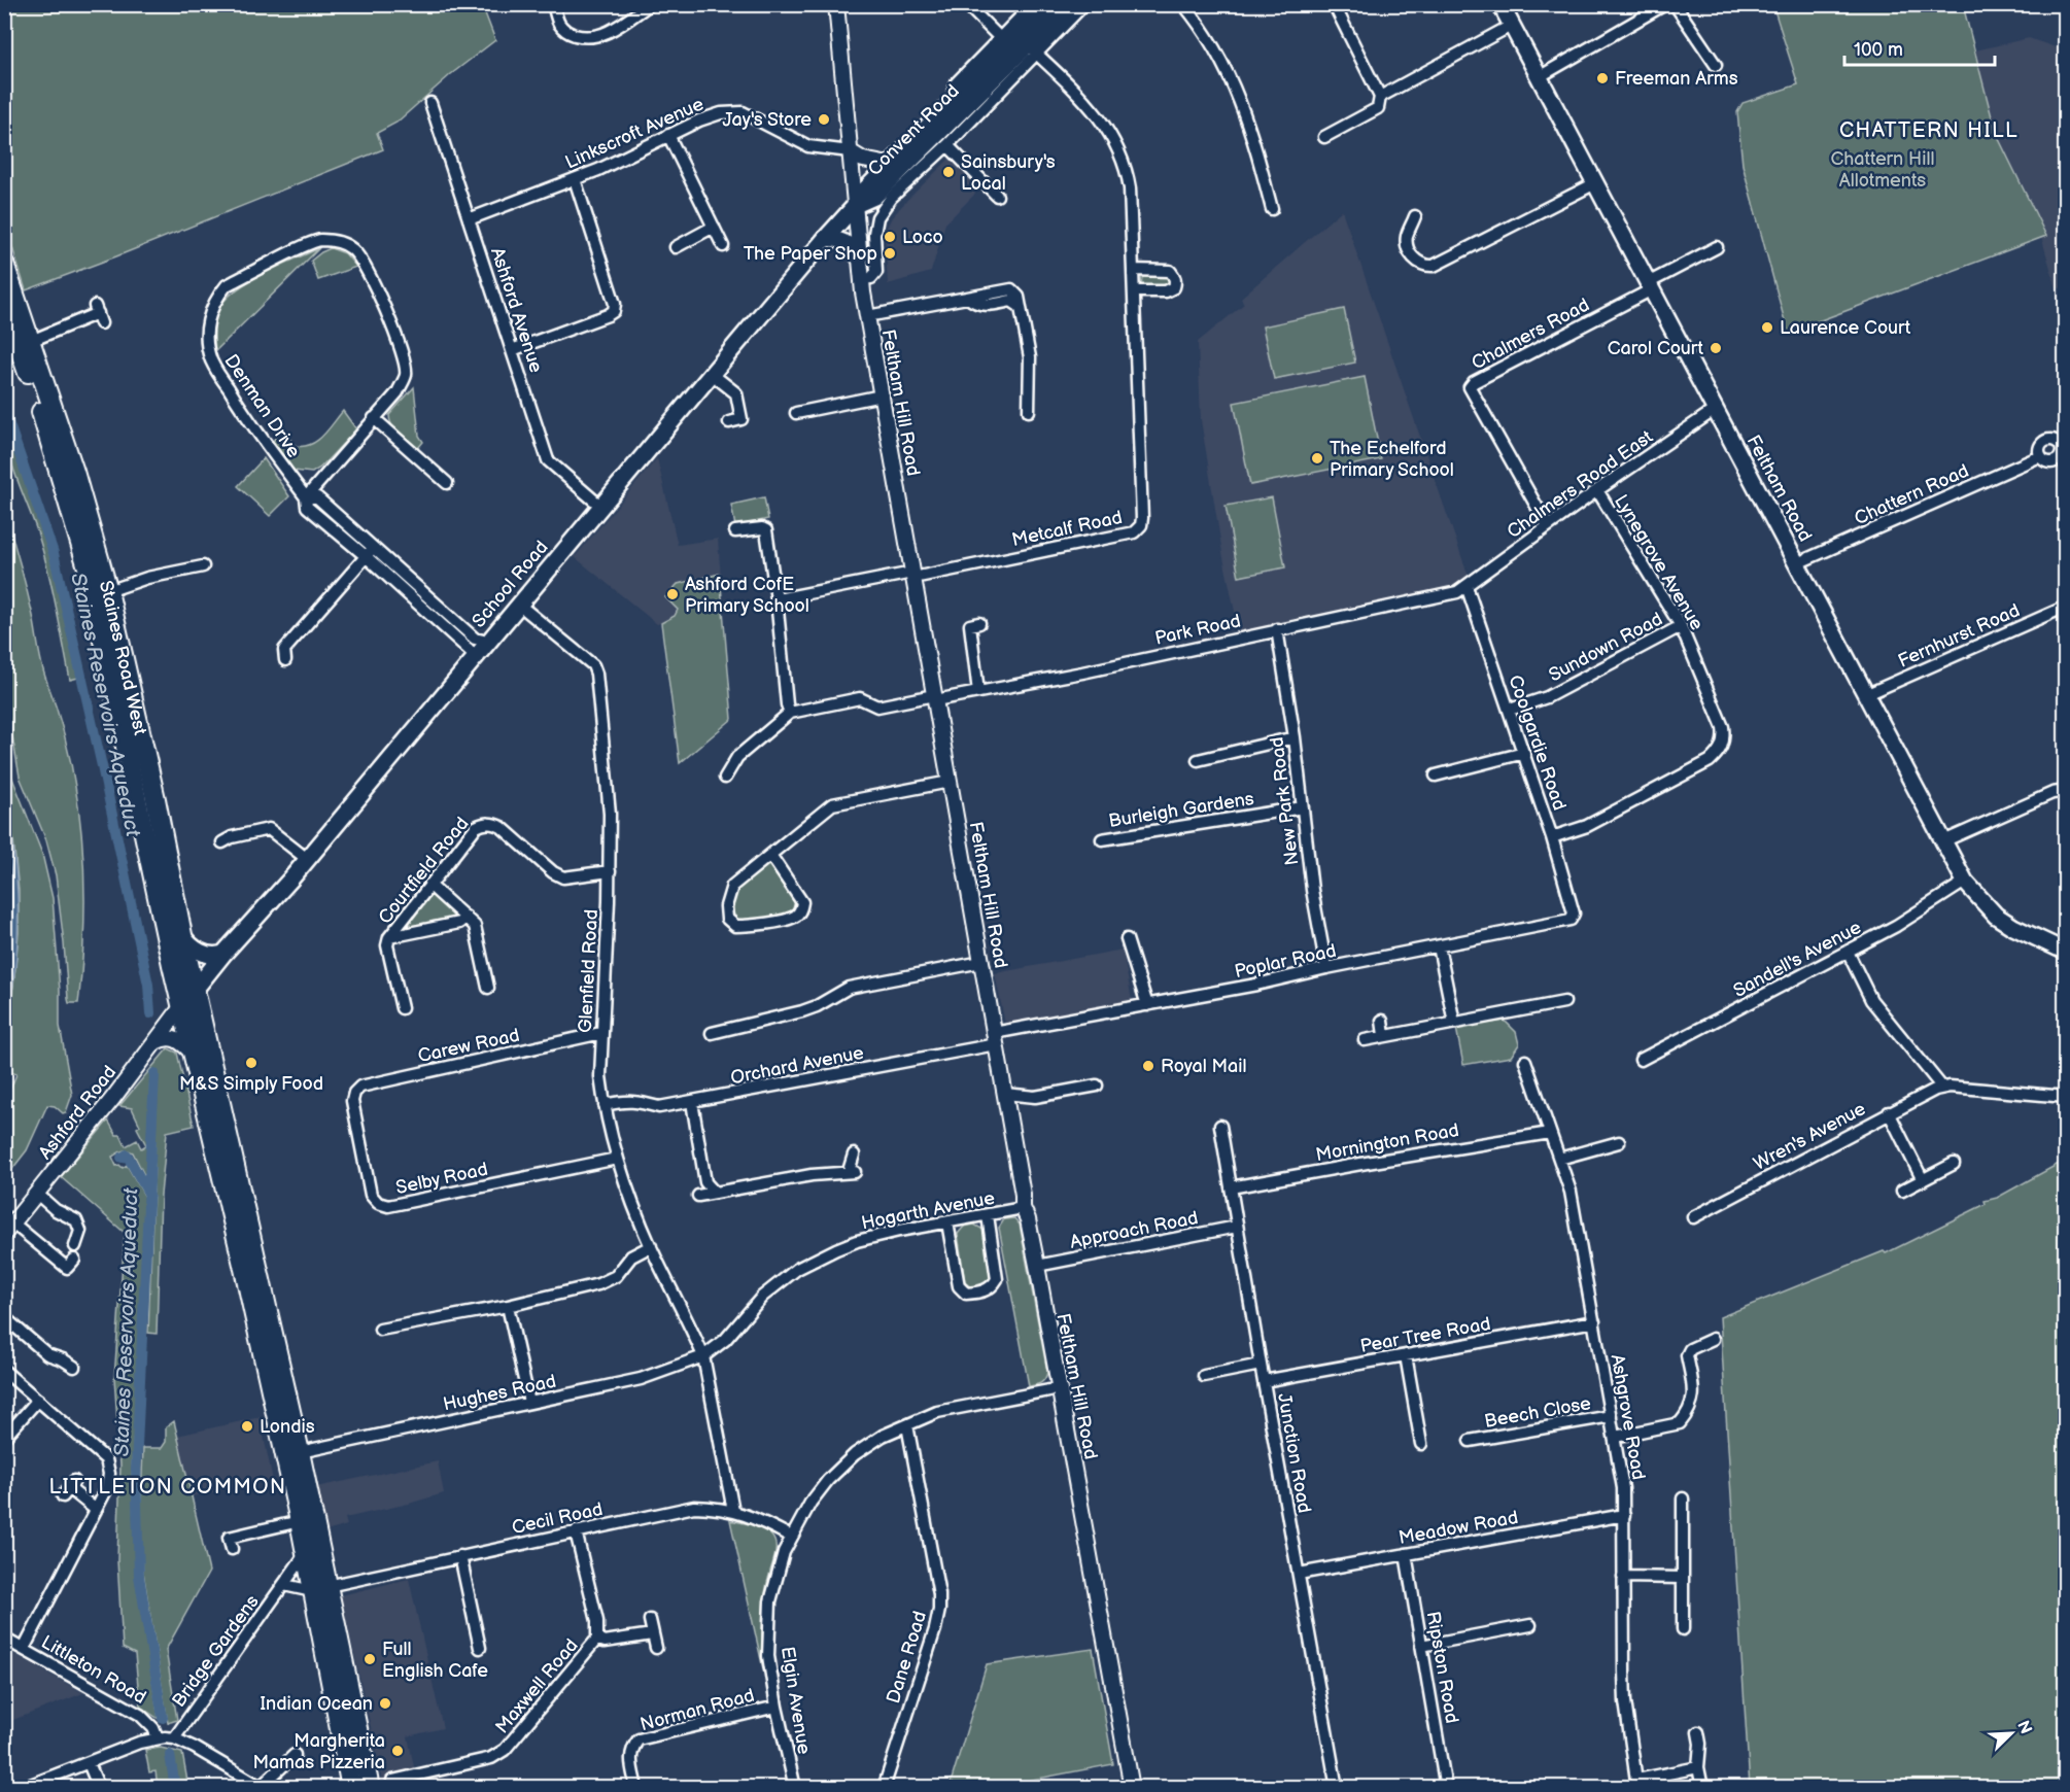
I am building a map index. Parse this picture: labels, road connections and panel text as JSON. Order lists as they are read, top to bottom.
{
  "streets": {
    "highway": ["Staines Road West"],
    "main road": ["Convent Road", "Feltham Road", "School Road"],
    "street": [
      "Linkscroft Avenue",
      "Ashford Avenue",
      "Chalmers Road",
      "Feltham Hill Road",
      "Denman Drive",
      "Chalmers Road East",
      "Chattern Road",
      "Metcalf Road",
      "Lynegrove Avenue",
      "Park Road",
      "Fernhurst Road",
      "Sundown Road",
      "Coolgardie Road",
      "New Park Road",
      "Burleigh Gardens",
      "Courtfield Road",
      "Sandell's Avenue",
      "Poplar Road",
      "Glenfield Road",
      "Carew Road",
      "Orchard Avenue",
      "Ashford Road",
      "Wren's Avenue",
      "Mornington Road",
      "Selby Road",
      "Hogarth Avenue",
      "Approach Road",
      "Pear Tree Road",
      "Hughes Road",
      "Beech Close",
      "Ashgrove Road",
      "Junction Road",
      "Cecil Road",
      "Meadow Road",
      "Bridge Gardens",
      "Dane Road",
      "Ripston Road",
      "Littleton Road",
      "Maxwell Road",
      "Elgin Avenue",
      "Norman Road"
    ]
  },
  "crossings": [
    ["Convent Road", "Feltham Hill Road"],
    ["Convent Road", "Metcalf Road"],
    ["Convent Road", "School Road"],
    ["Linkscroft Avenue", "Ashford Avenue"],
    ["Linkscroft Avenue", "Feltham Hill Road"],
    ["Ashford Avenue", "School Road"],
    ["Chalmers Road", "Chalmers Road East"],
    ["Chalmers Road", "Feltham Road"],
    ["Feltham Hill Road", "Metcalf Road"],
    ["Feltham Hill Road", "School Road"],
    ["Feltham Hill Road", "Park Road"],
    ["Feltham Hill Road", "Poplar Road"],
    ["Feltham Hill Road", "Orchard Avenue"],
    ["Feltham Hill Road", "Hogarth Avenue"],
    ["Feltham Hill Road", "Approach Road"],
    ["Feltham Hill Road", "Elgin Avenue"],
    ["Denman Drive", "School Road"],
    ["Chalmers Road East", "Feltham Road"],
    ["Chalmers Road East", "Lynegrove Avenue"],
    ["Chalmers Road East", "Park Road"],
    ["Chalmers Road East", "Coolgardie Road"],
    ["Feltham Road", "Chattern Road"],
    ["Feltham Road", "Fernhurst Road"],
    ["Feltham Road", "Sandell's Avenue"],
    ["Lynegrove Avenue", "Sundown Road"],
    ["Lynegrove Avenue", "Coolgardie Road"],
    ["School Road", "Staines Road West"],
    ["School Road", "Glenfield Road"],
    ["School Road", "Ashford Road"],
    ["Park Road", "Coolgardie Road"],
    ["Park Road", "New Park Road"],
    ["Sundown Road", "Coolgardie Road"],
    ["Staines Road West", "Ashford Road"],
    ["Staines Road West", "Hughes Road"],
    ["Staines Road West", "Cecil Road"],
    ["Staines Road West", "Bridge Gardens"],
    ["Coolgardie Road", "Poplar Road"],
    ["New Park Road", "Burleigh Gardens"],
    ["New Park Road", "Poplar Road"],
    ["Courtfield Road", "Glenfield Road"],
    ["Poplar Road", "Orchard Avenue"],
    ["Glenfield Road", "Carew Road"],
    ["Glenfield Road", "Orchard Avenue"],
    ["Glenfield Road", "Selby Road"],
    ["Glenfield Road", "Hogarth Avenue"],
    ["Glenfield Road", "Hughes Road"],
    ["Carew Road", "Selby Road"],
    ["Mornington Road", "Ashgrove Road"],
    ["Mornington Road", "Junction Road"],
    ["Hogarth Avenue", "Hughes Road"],
    ["Approach Road", "Junction Road"],
    ["Pear Tree Road", "Ashgrove Road"],
    ["Pear Tree Road", "Junction Road"],
    ["Beech Close", "Ashgrove Road"],
    ["Ashgrove Road", "Meadow Road"],
    ["Junction Road", "Meadow Road"],
    ["Cecil Road", "Maxwell Road"],
    ["Cecil Road", "Elgin Avenue"],
    ["Meadow Road", "Ripston Road"],
    ["Dane Road", "Elgin Avenue"],
    ["Elgin Avenue", "Norman Road"]
  ],
  "districts": ["CHATTERN HILL", "LITTLETON COMMON"],
  "water": ["Staines Reservoirs Aqueduct"],
  "parks": ["Chattern Hill Allotments"],
  "places": [
    "Freeman Arms",
    "Jay's Store",
    "Sainsbury's Local",
    "Loco",
    "The Paper Shop",
    "Laurence Court",
    "Carol Court",
    "The Echelford Primary School",
    "Ashford CofE Primary School",
    "M&S Simply Food",
    "Royal Mail",
    "Londis",
    "Full English Cafe",
    "Indian Ocean",
    "Margherita Mamas Pizzeria"
  ],
  "scale_bar": "100 m",
  "north": "top right"
}
